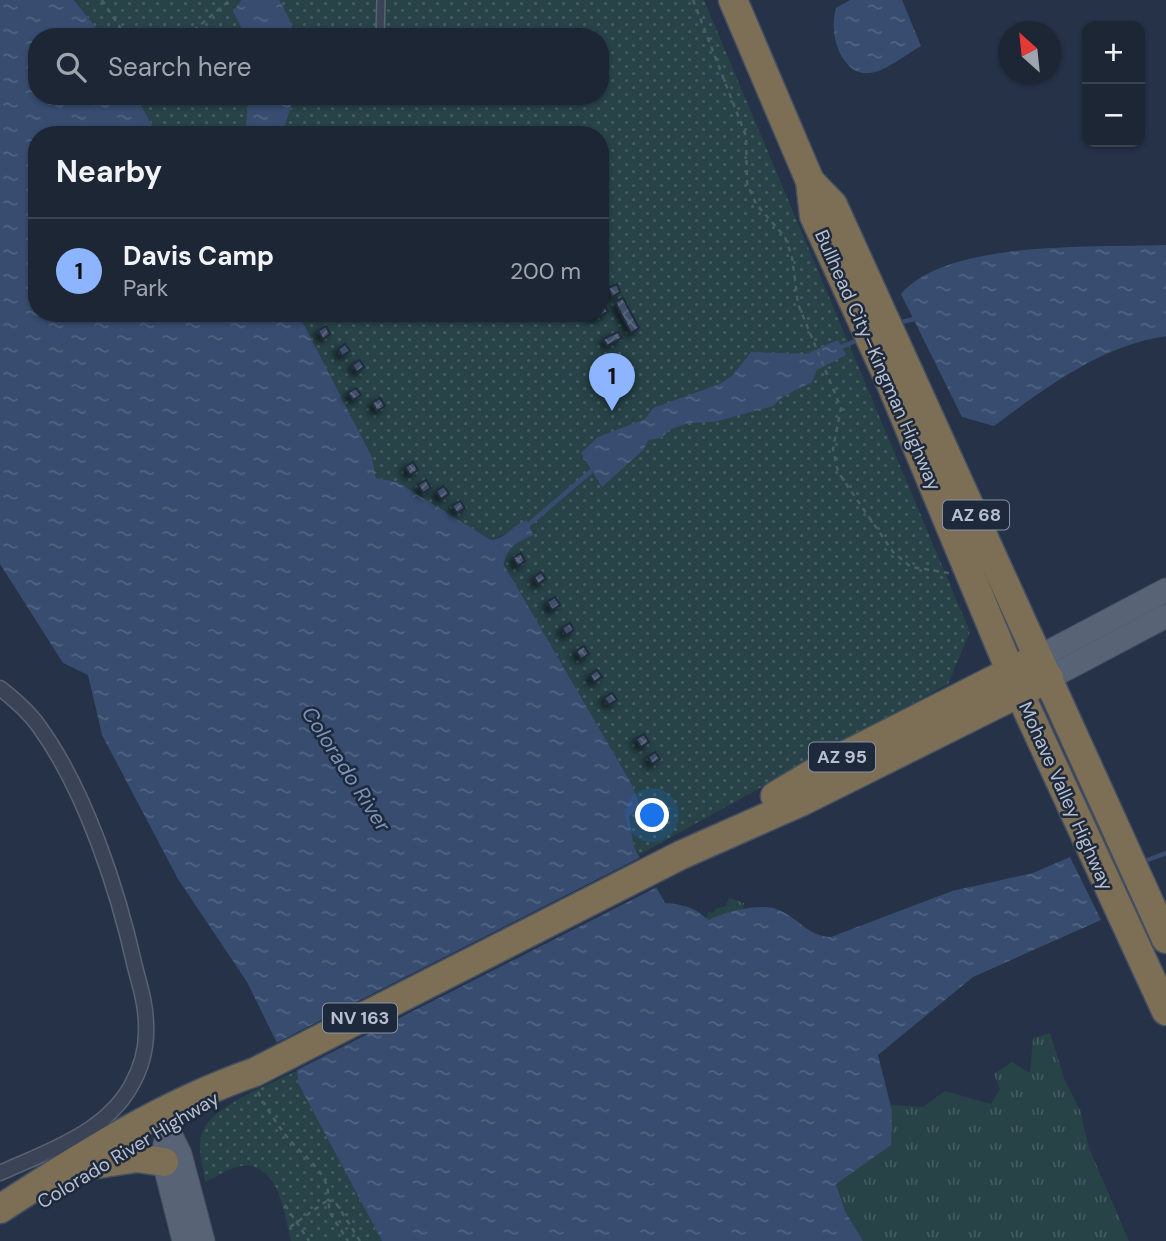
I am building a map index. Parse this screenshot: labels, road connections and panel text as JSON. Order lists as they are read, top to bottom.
{
  "streets": {
    "highway": [
      "Bullhead City–Kingman Highway",
      "AZ 68",
      "AZ 95",
      "Mohave Valley Highway",
      "NV 163",
      "Colorado River Highway"
    ]
  },
  "crossings": [
    ["Bullhead City–Kingman Highway", "Mohave Valley Highway"],
    ["Mohave Valley Highway", "Colorado River Highway"]
  ],
  "water": ["Colorado River"],
  "north": "top left",
  "page": {
    "map_buttons": ["+", "−"],
    "search": "Search here",
    "heading": "Nearby",
    "list": [
      {
        "mark": "1",
        "name": "Davis Camp",
        "note": "Park",
        "value": "200 m"
      }
    ],
    "pins": "1"
  }
}
